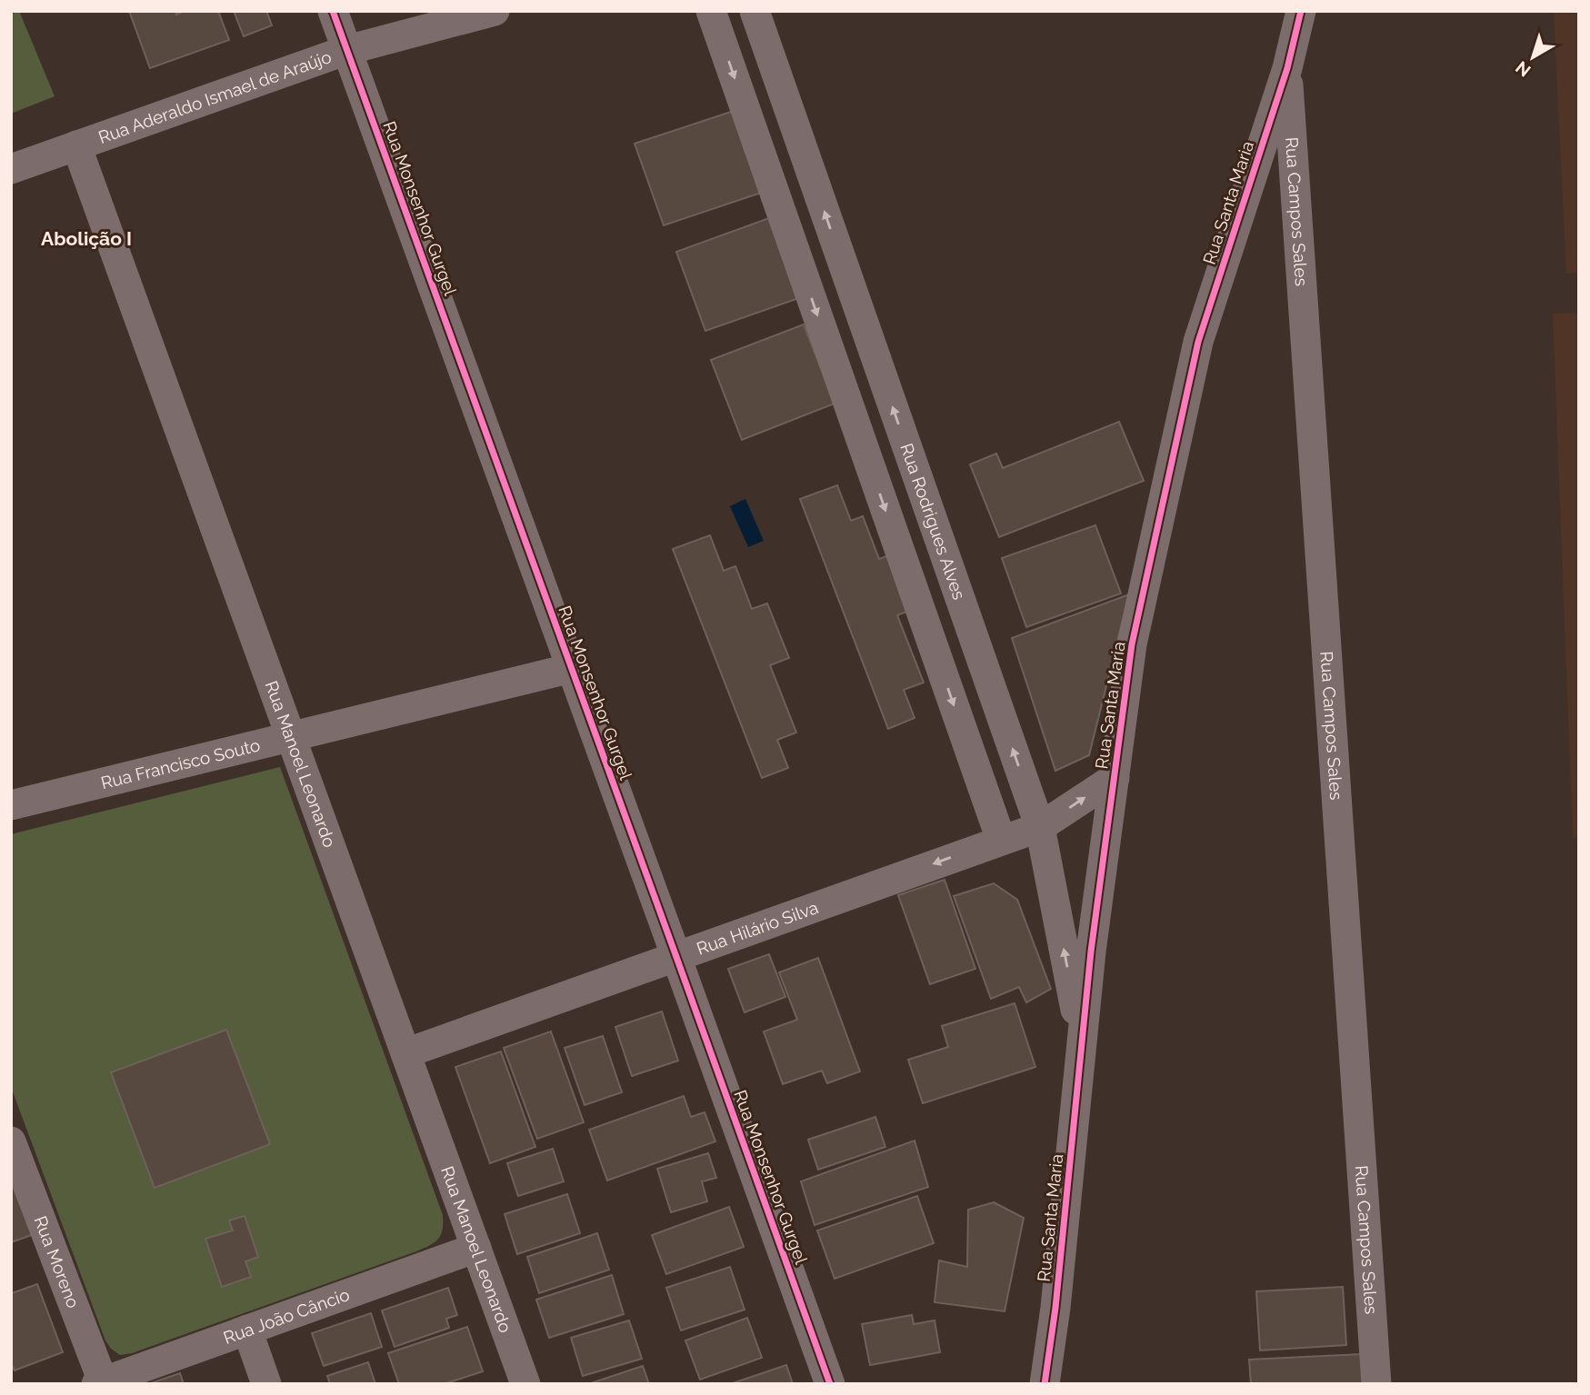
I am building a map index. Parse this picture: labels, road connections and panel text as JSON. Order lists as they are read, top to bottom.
{
  "streets": {
    "street": [
      "Rua Aderaldo Ismael de Araújo",
      "Rua Santa Maria",
      "Rua Monsenhor Gurgel",
      "Rua Campos Sales",
      "Rua Rodrigues Alves",
      "Rua Francisco Souto",
      "Rua Manoel Leonardo",
      "Rua Hilário Silva",
      "Rua Moreno",
      "Rua João Câncio"
    ]
  },
  "crossings": [
    ["Rua Aderaldo Ismael de Araújo", "Rua Monsenhor Gurgel"],
    ["Rua Aderaldo Ismael de Araújo", "Rua Manoel Leonardo"],
    ["Rua Santa Maria", "Rua Campos Sales"],
    ["Rua Santa Maria", "Rua Rodrigues Alves"],
    ["Rua Santa Maria", "Rua Hilário Silva"],
    ["Rua Monsenhor Gurgel", "Rua Francisco Souto"],
    ["Rua Monsenhor Gurgel", "Rua Hilário Silva"],
    ["Rua Rodrigues Alves", "Rua Hilário Silva"],
    ["Rua Francisco Souto", "Rua Manoel Leonardo"],
    ["Rua Manoel Leonardo", "Rua Hilário Silva"],
    ["Rua Manoel Leonardo", "Rua João Câncio"],
    ["Rua Moreno", "Rua João Câncio"]
  ],
  "districts": ["Abolição I"],
  "north": "bottom left"
}
